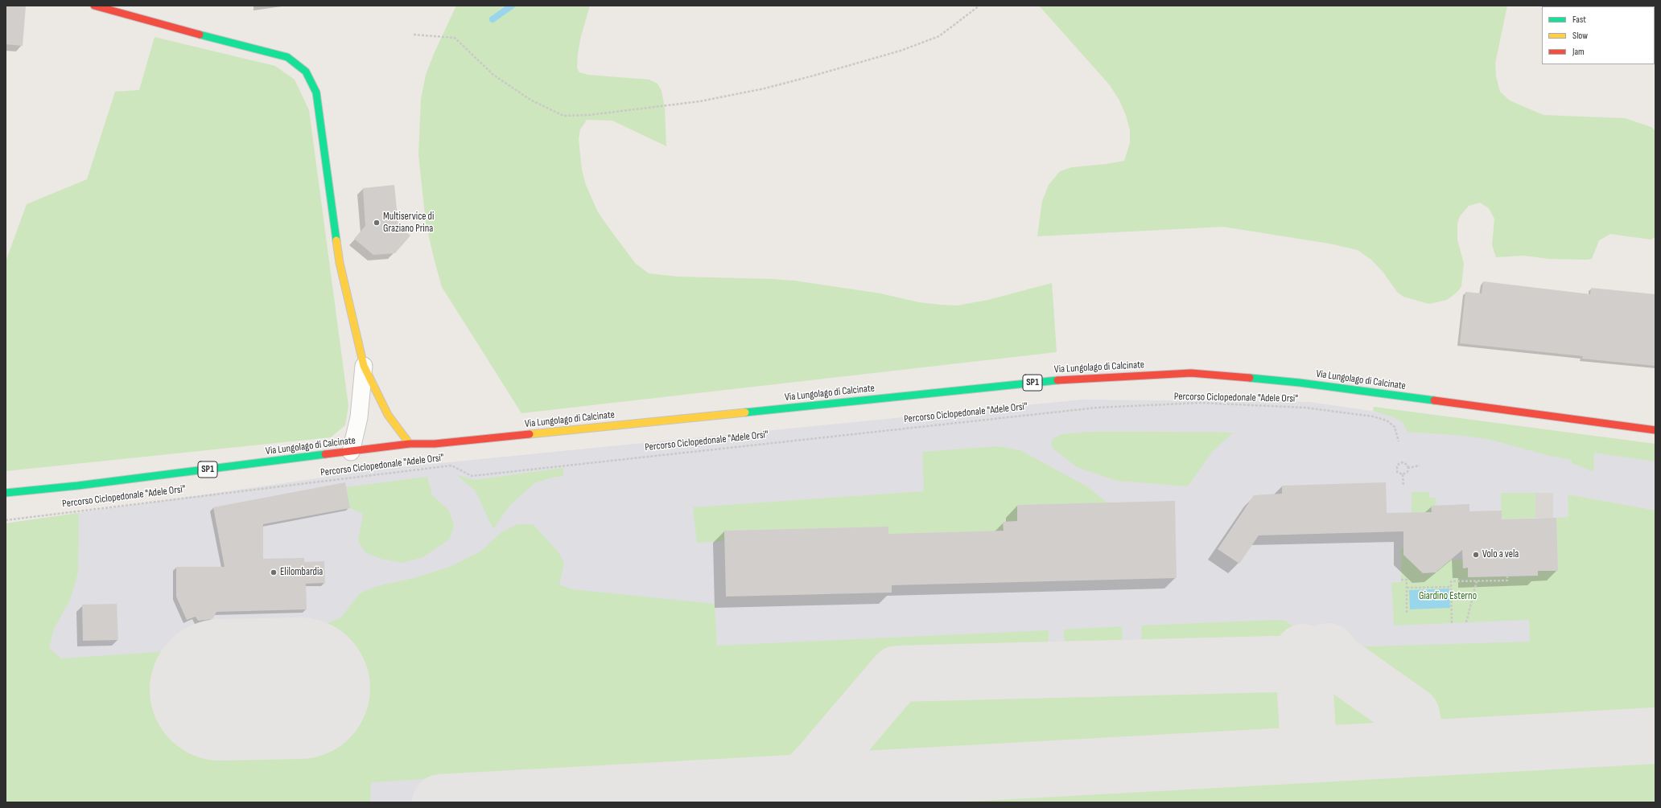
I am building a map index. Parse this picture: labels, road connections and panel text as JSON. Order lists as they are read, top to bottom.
{
  "streets": {
    "main road": ["Via Lungolago di Calcinate", "SP1"],
    "path": ["Percorso Ciclopedonale \"Adele Orsi\""]
  },
  "parks": ["Giardino Esterno"],
  "places": ["Multiservice di Graziano Prina", "Volo a vela", "Elilombardia"],
  "legend": ["Fast", "Slow", "Jam"]
}
